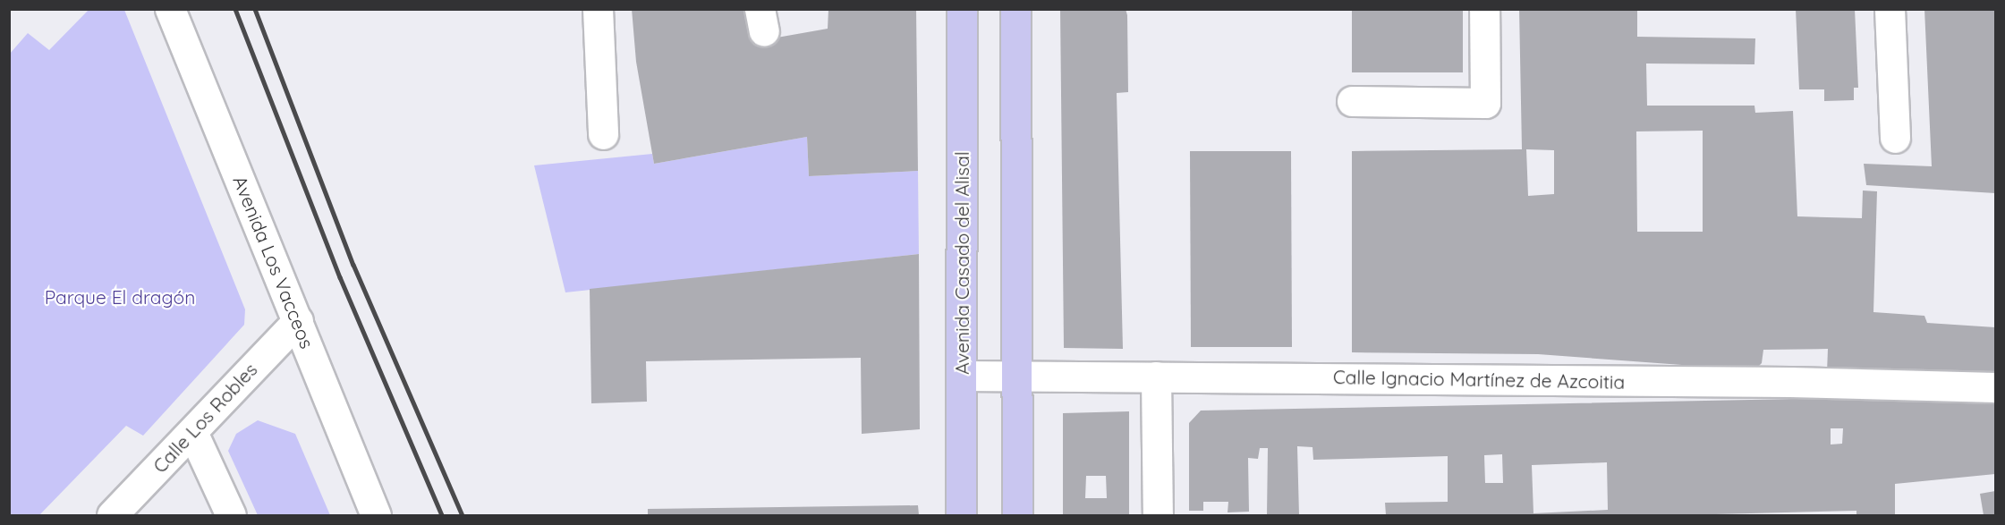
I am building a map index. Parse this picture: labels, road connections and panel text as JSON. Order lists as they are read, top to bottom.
{
  "streets": {
    "main road": ["Avenida Casado del Alisal"],
    "street": ["Avenida Los Vacceos", "Calle Ignacio Martínez de Azcoitia", "Calle Los Robles"]
  },
  "crossings": [
    ["Avenida Los Vacceos", "Calle Los Robles"],
    ["Avenida Casado del Alisal", "Calle Ignacio Martínez de Azcoitia"]
  ],
  "parks": ["Parque El dragón"]
}
